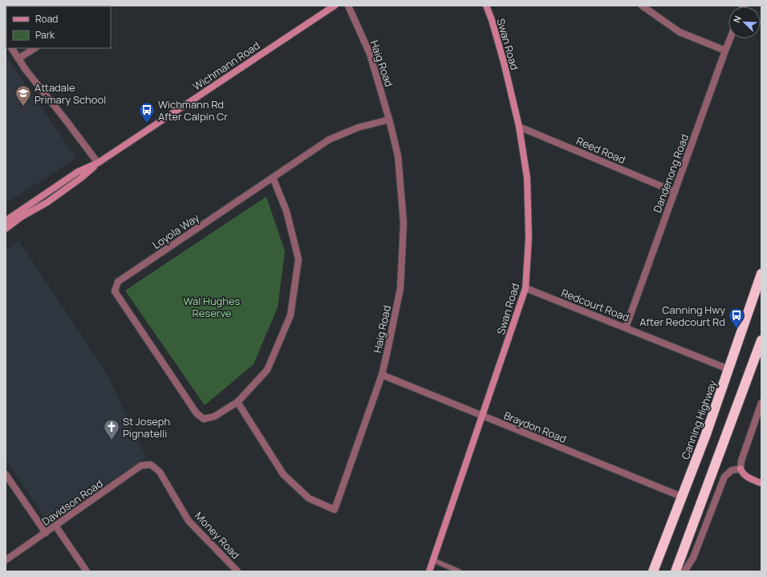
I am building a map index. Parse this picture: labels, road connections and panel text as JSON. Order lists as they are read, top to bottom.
{
  "streets": {
    "highway": ["Canning Highway"],
    "street": [
      "Swan Road",
      "Haig Road",
      "Wichmann Road",
      "Reed Road",
      "Dandenong Road",
      "Loyola Way",
      "Redcourt Road",
      "Braydon Road",
      "Davidson Road",
      "Money Road"
    ]
  },
  "crossings": [
    ["Swan Road", "Reed Road"],
    ["Swan Road", "Redcourt Road"],
    ["Swan Road", "Braydon Road"],
    ["Haig Road", "Loyola Way"],
    ["Haig Road", "Braydon Road"],
    ["Reed Road", "Dandenong Road"],
    ["Dandenong Road", "Redcourt Road"],
    ["Redcourt Road", "Canning Highway"],
    ["Canning Highway", "Braydon Road"],
    ["Davidson Road", "Money Road"]
  ],
  "parks": ["Wal Hughes Reserve"],
  "places": {
    "school or university": ["Attadale Primary School"],
    "bus stop": ["Wichmann Rd After Calpin Cr", "Canning Hwy After Redcourt Rd"],
    "church": ["St Joseph Pignatelli"]
  },
  "legend": ["Road", "Park"],
  "north": "top left"
}
